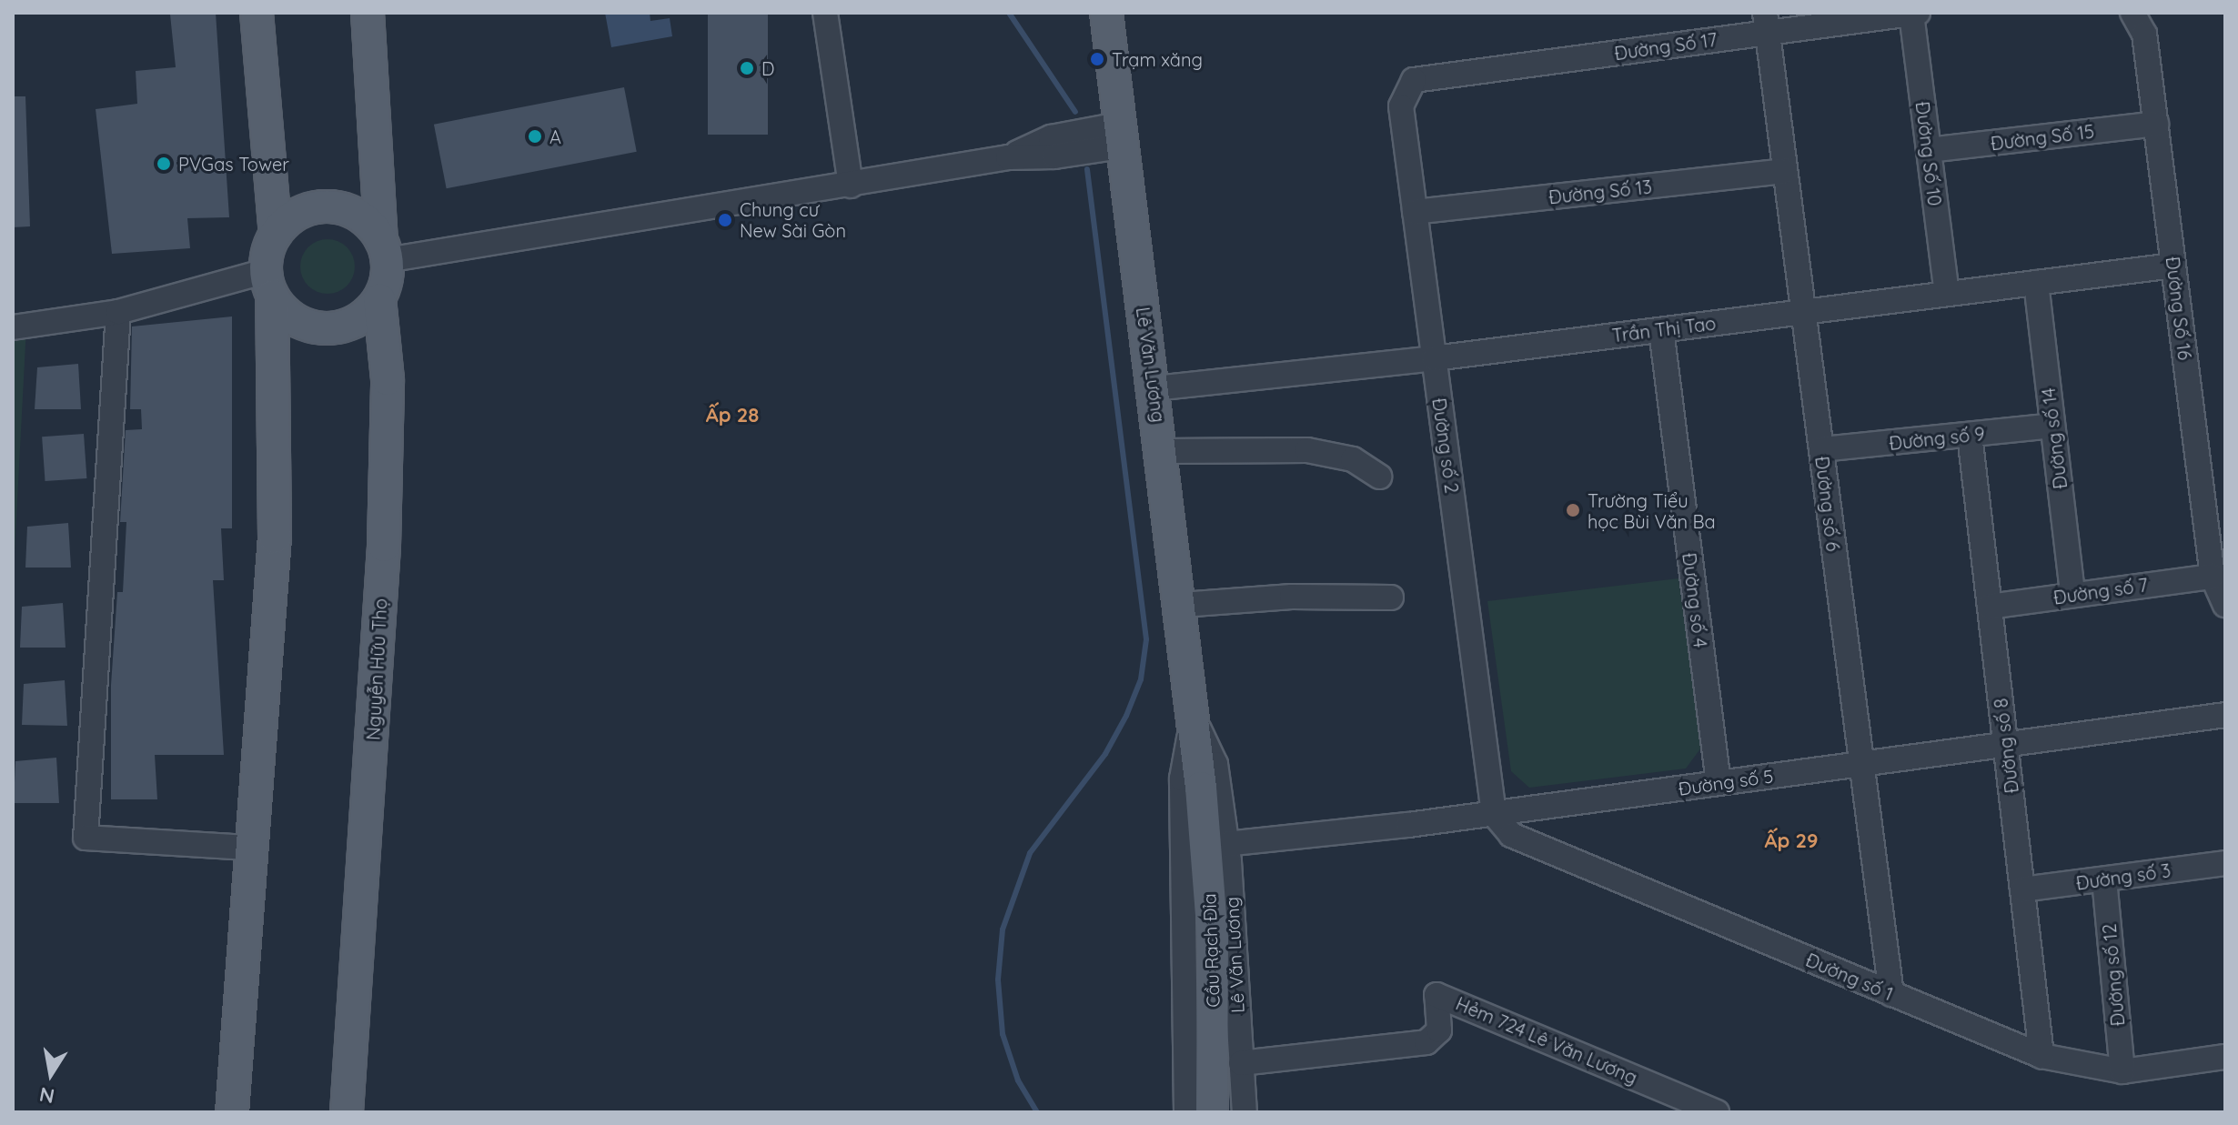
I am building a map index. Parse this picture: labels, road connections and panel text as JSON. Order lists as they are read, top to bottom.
{
  "streets": {
    "main road": ["Lê Văn Lương", "Nguyễn Hữu Thọ", "Cầu Rạch Đỉa"],
    "street": [
      "Đường Số 17",
      "Đường Số 15",
      "Đường Số 10",
      "Đường Số 13",
      "Đường Số 16",
      "Trần Thị Tao",
      "Đường số 9",
      "Đường số 14",
      "Đường số 2",
      "Đường số 6",
      "Đường số 7",
      "Đường số 4",
      "Đường số 8",
      "Đường số 5",
      "Đường số 3",
      "Đường số 12",
      "Đường số 1",
      "Hẻm 724 Lê Văn Lương"
    ]
  },
  "crossings": [
    ["Đường Số 17", "Đường Số 10"],
    ["Đường Số 17", "Đường số 2"],
    ["Đường Số 17", "Đường số 6"],
    ["Đường Số 15", "Đường Số 10"],
    ["Đường Số 15", "Đường Số 16"],
    ["Đường Số 10", "Trần Thị Tao"],
    ["Đường Số 13", "Đường số 2"],
    ["Đường Số 13", "Đường số 6"],
    ["Đường Số 16", "Trần Thị Tao"],
    ["Đường Số 16", "Đường số 7"],
    ["Trần Thị Tao", "Lê Văn Lương"],
    ["Trần Thị Tao", "Đường số 14"],
    ["Trần Thị Tao", "Đường số 2"],
    ["Trần Thị Tao", "Đường số 6"],
    ["Trần Thị Tao", "Đường số 4"],
    ["Lê Văn Lương", "Đường số 5"],
    ["Lê Văn Lương", "Cầu Rạch Đỉa"],
    ["Lê Văn Lương", "Hẻm 724 Lê Văn Lương"],
    ["Đường số 9", "Đường số 14"],
    ["Đường số 9", "Đường số 6"],
    ["Đường số 9", "Đường số 8"],
    ["Đường số 14", "Đường số 7"],
    ["Đường số 2", "Đường số 5"],
    ["Đường số 2", "Đường số 1"],
    ["Đường số 6", "Đường số 5"],
    ["Đường số 6", "Đường số 1"],
    ["Đường số 7", "Đường số 8"],
    ["Đường số 4", "Đường số 5"],
    ["Đường số 8", "Đường số 5"],
    ["Đường số 8", "Đường số 3"],
    ["Đường số 8", "Đường số 1"],
    ["Đường số 5", "Đường số 1"],
    ["Đường số 3", "Đường số 12"],
    ["Đường số 12", "Đường số 1"]
  ],
  "districts": ["Ấp 28", "Ấp 29"],
  "places": [
    "Trạm xăng",
    "D",
    "A",
    "PVGas Tower",
    "Chung cư New Sài Gòn",
    "Trường Tiểu học Bùi Văn Ba"
  ],
  "north": "bottom"
}
